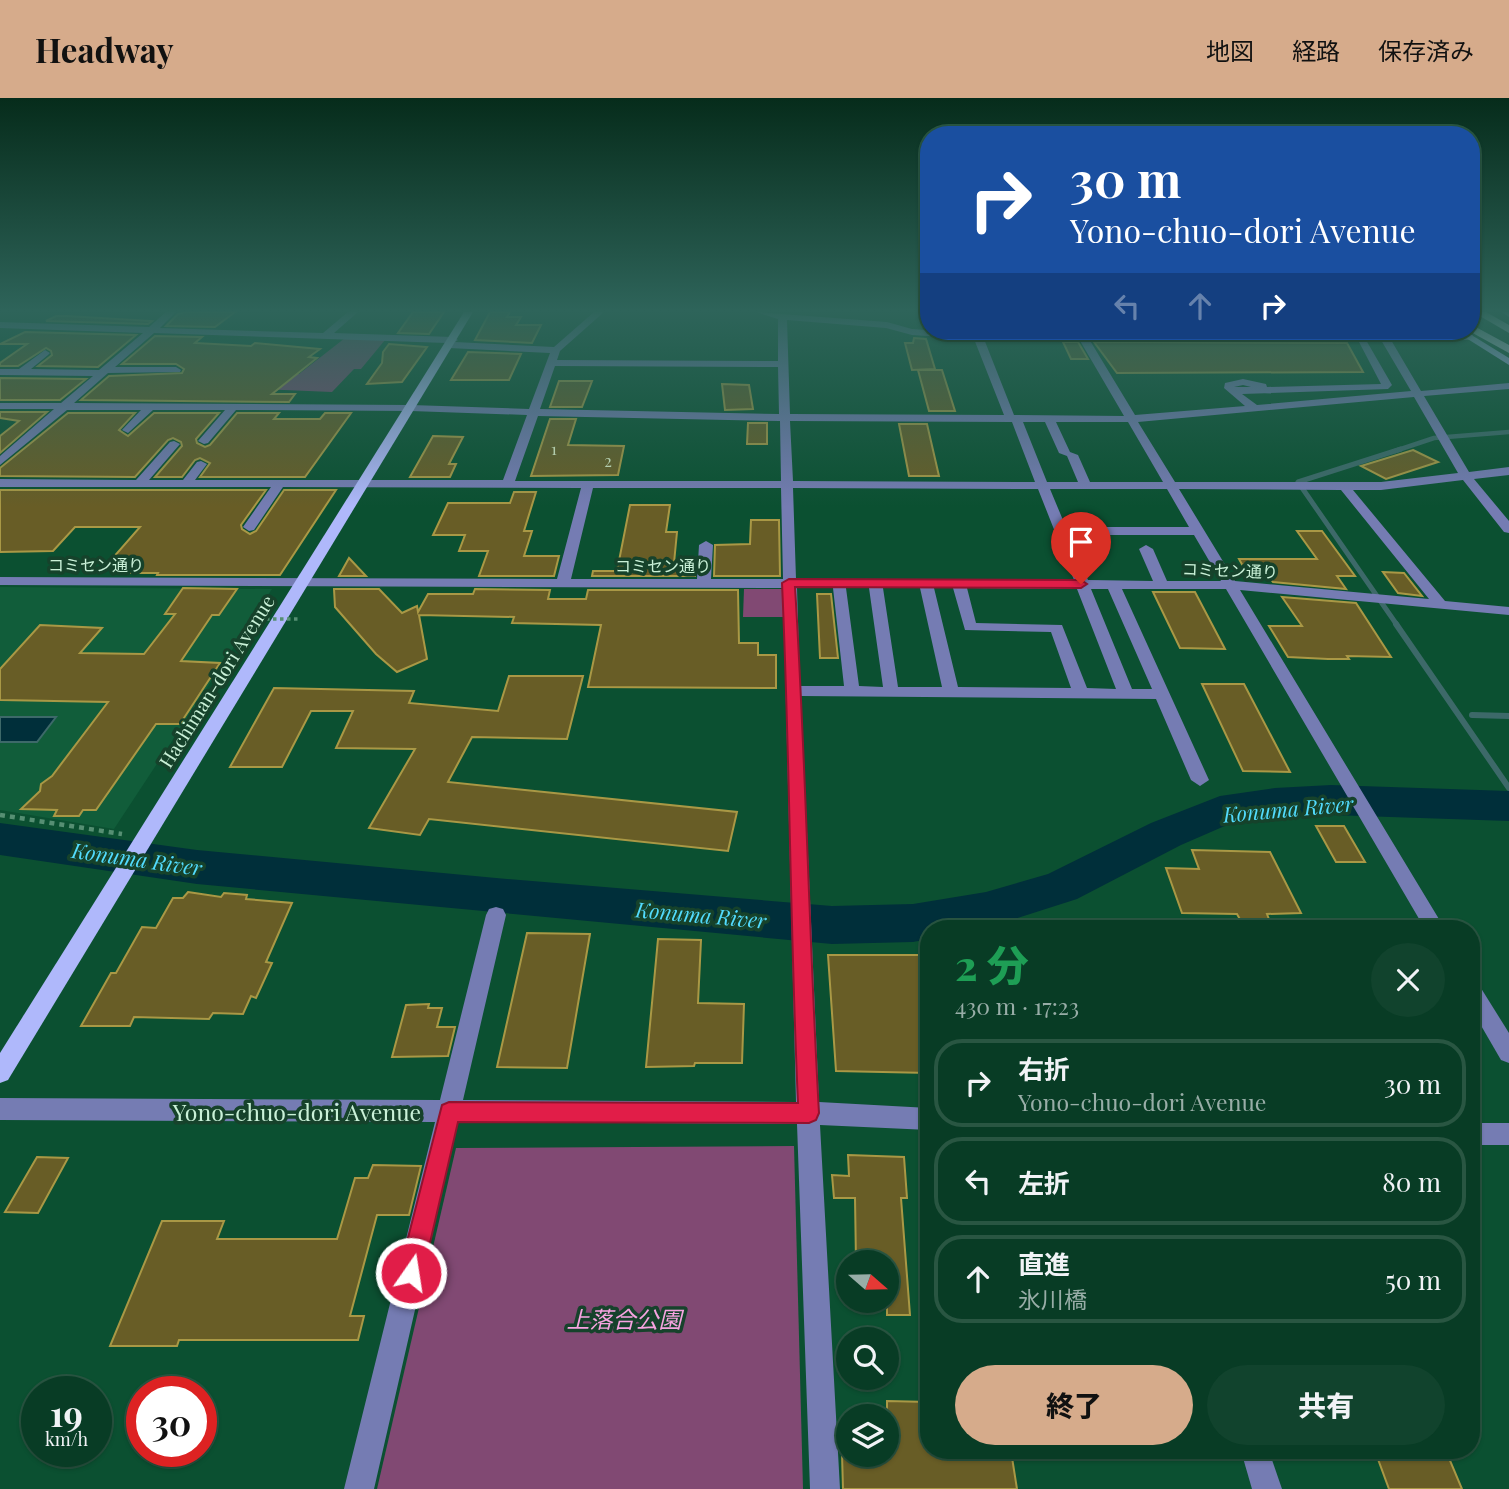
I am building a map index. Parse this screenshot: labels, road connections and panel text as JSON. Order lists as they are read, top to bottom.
{
  "streets": {
    "main road": ["Hachiman-dori Avenue"],
    "street": ["コミセン通り", "Yono-chuo-dori Avenue"]
  },
  "crossings": [
    ["コミセン通り", "Hachiman-dori Avenue"]
  ],
  "water": ["Konuma River"],
  "parks": ["上落合公園"],
  "house_numbers": ["1", "2"],
  "north": "right",
  "page": {
    "header": "Headway",
    "nav": ["地図", "経路", "保存済み"],
    "turn": ["30 m", "Yono-chuo-dori Avenue"],
    "heading": ["2 分", "430 m · 17:23"],
    "list": [
      {
        "name": "右折",
        "note": "Yono-chuo-dori Avenue",
        "value": "30 m"
      },
      {
        "name": "左折",
        "value": "80 m"
      },
      {
        "name": "直進",
        "note": "氷川橋",
        "value": "50 m"
      }
    ],
    "buttons": ["終了", "共有"],
    "speed": "19 km/h",
    "limit": "30"
  }
}
